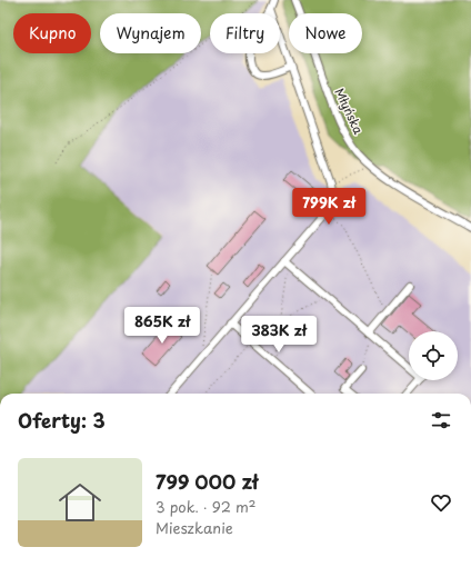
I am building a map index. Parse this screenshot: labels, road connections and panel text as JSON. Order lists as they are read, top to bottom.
{
  "streets": {
    "street": ["Młyńska"]
  },
  "page": {
    "chip": [
      "Kupno",
      "Wynajem",
      "Filtry",
      "Nowe"
    ],
    "price": ["799K zł", "865K zł", "383K zł"],
    "heading": "Oferty: 3",
    "list": [
      {
        "name": "799 000 zł",
        "note": "3 pok. · 92 m² · Mieszkanie"
      }
    ]
  }
}
